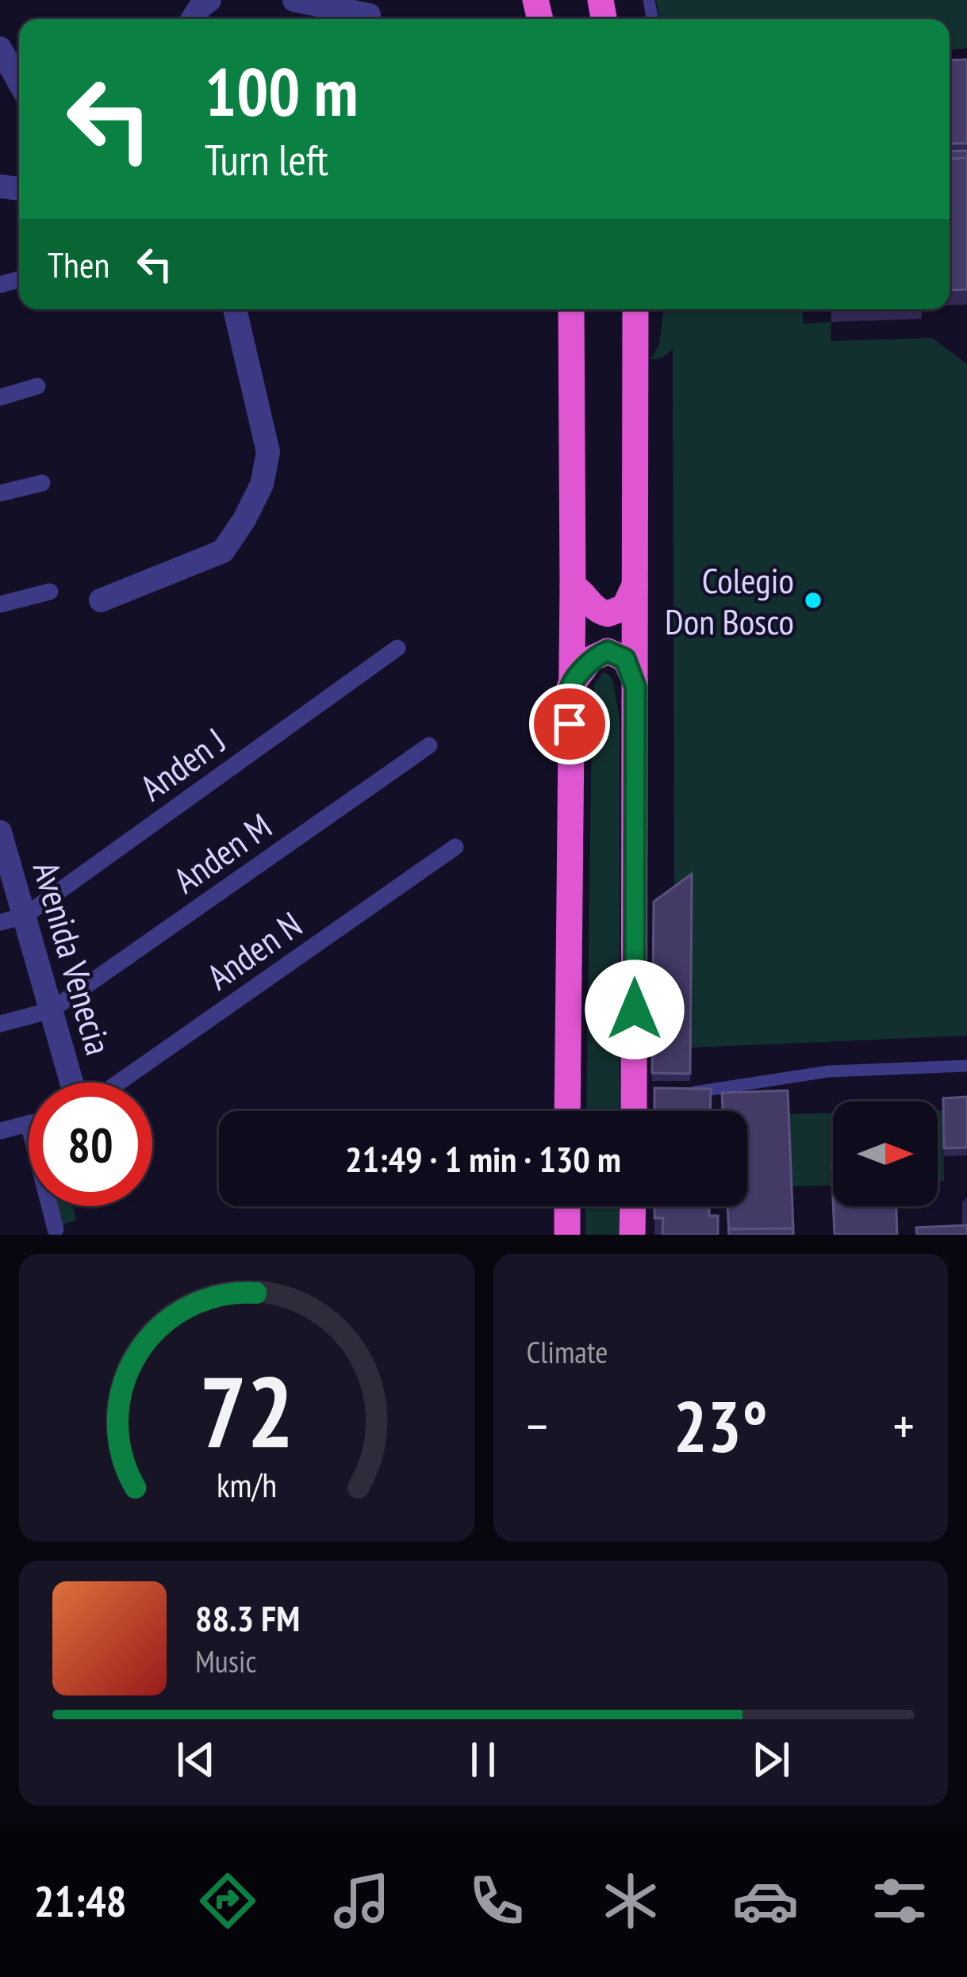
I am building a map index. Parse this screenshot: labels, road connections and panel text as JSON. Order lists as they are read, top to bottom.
{
  "streets": {
    "street": [
      "Anden J",
      "Anden M",
      "Anden N",
      "Avenida Venecia"
    ]
  },
  "crossings": [
    ["Anden J", "Avenida Venecia"],
    ["Anden M", "Avenida Venecia"]
  ],
  "places": ["Colegio Don Bosco"],
  "north": "right",
  "page": {
    "turn": ["100 m", "Turn left"],
    "then": "Then",
    "limit": "80",
    "trip": "21:49 · 1 min · 130 m",
    "tile": "Climate",
    "heat": ["−", "23°", "+"],
    "song": ["88.3 FM", "Music"],
    "tabs": "21:48",
    "gauge": ["72", "km/h"]
  }
}
